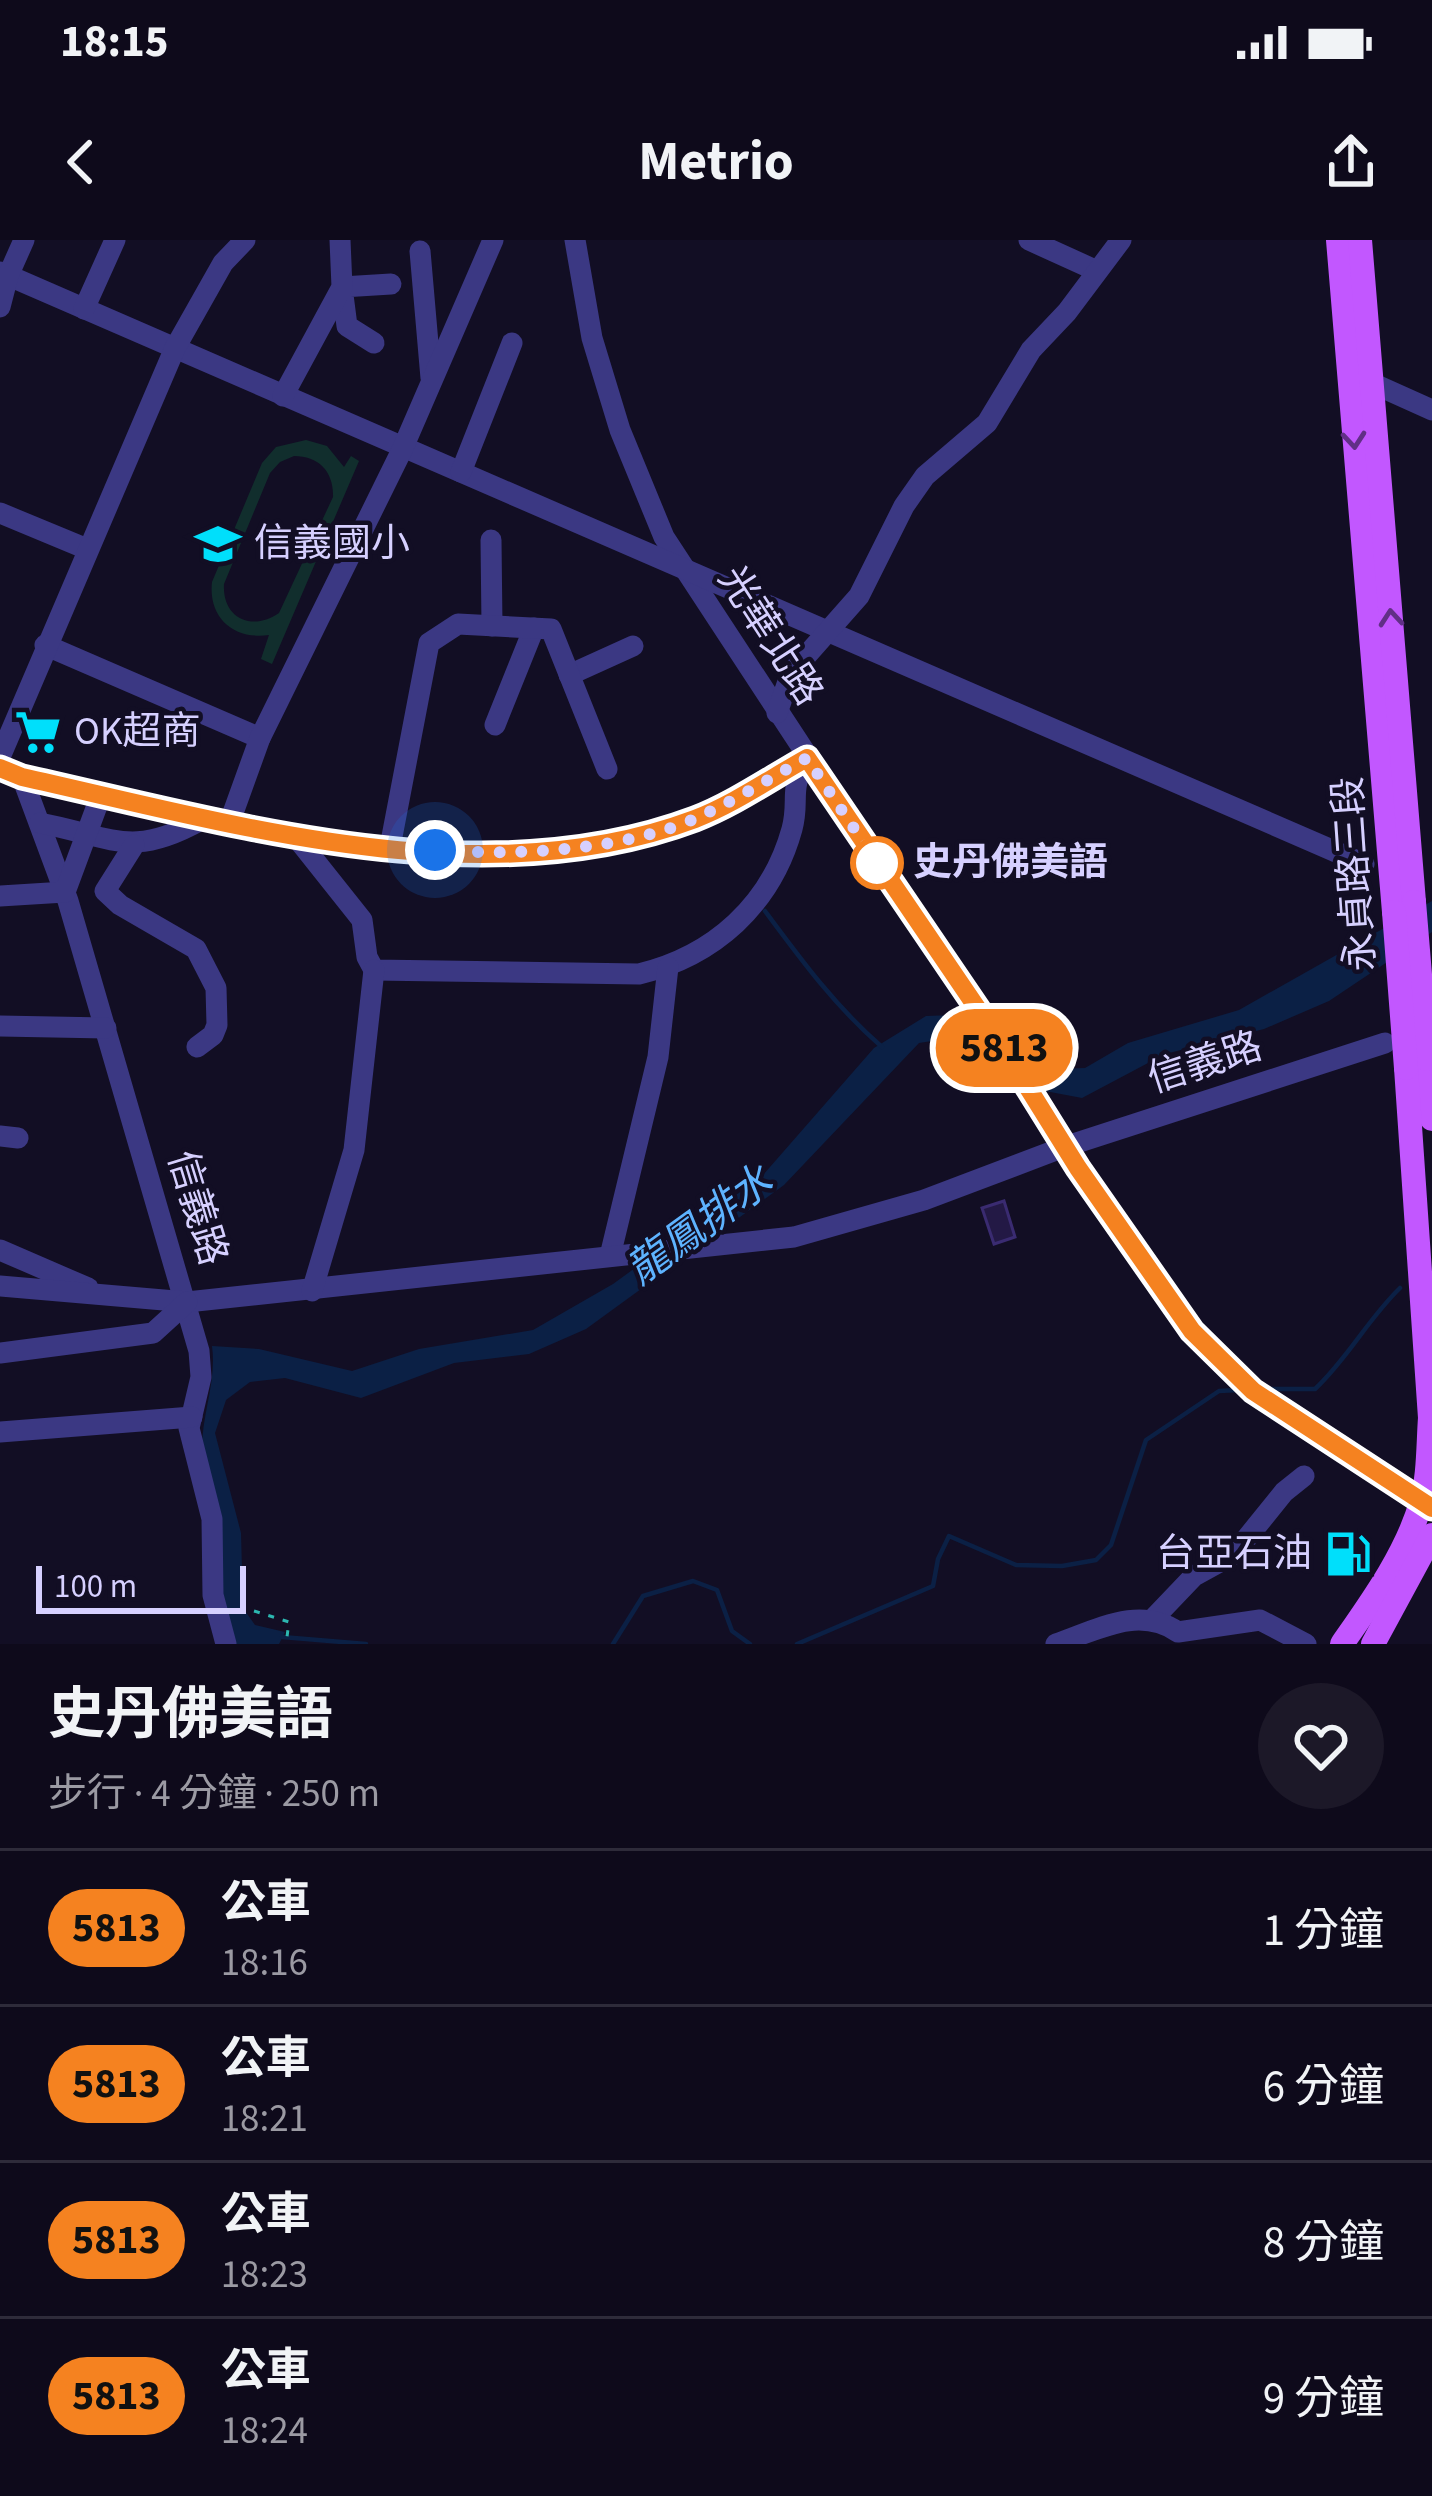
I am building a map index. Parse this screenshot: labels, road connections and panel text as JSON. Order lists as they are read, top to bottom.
{
  "streets": {
    "main road": ["永貞路三段"],
    "street": ["光華北路", "信義路"]
  },
  "crossings": [
    ["光華北路", "永貞路三段"],
    ["光華北路", "信義路"]
  ],
  "water": ["龍鳳排水"],
  "places": {
    "school or university": ["信義國小"],
    "supermarket": ["OK超商"],
    "other": ["史丹佛美語"],
    "fuel station": ["台亞石油"]
  },
  "lines": ["bus line 5813"],
  "scale_bar": "100 m",
  "page": {
    "status": "18:15",
    "header": "Metrio",
    "on_map": "5813",
    "scale": "100 m",
    "heading": ["史丹佛美語", "步行 · 4 分鐘 · 250 m"],
    "list": [
      {
        "mark": "5813",
        "name": "公車",
        "note": "18:16",
        "value": "1 分鐘"
      },
      {
        "mark": "5813",
        "name": "公車",
        "note": "18:21",
        "value": "6 分鐘"
      },
      {
        "mark": "5813",
        "name": "公車",
        "note": "18:23",
        "value": "8 分鐘"
      },
      {
        "mark": "5813",
        "name": "公車",
        "note": "18:24",
        "value": "9 分鐘"
      }
    ]
  }
}
